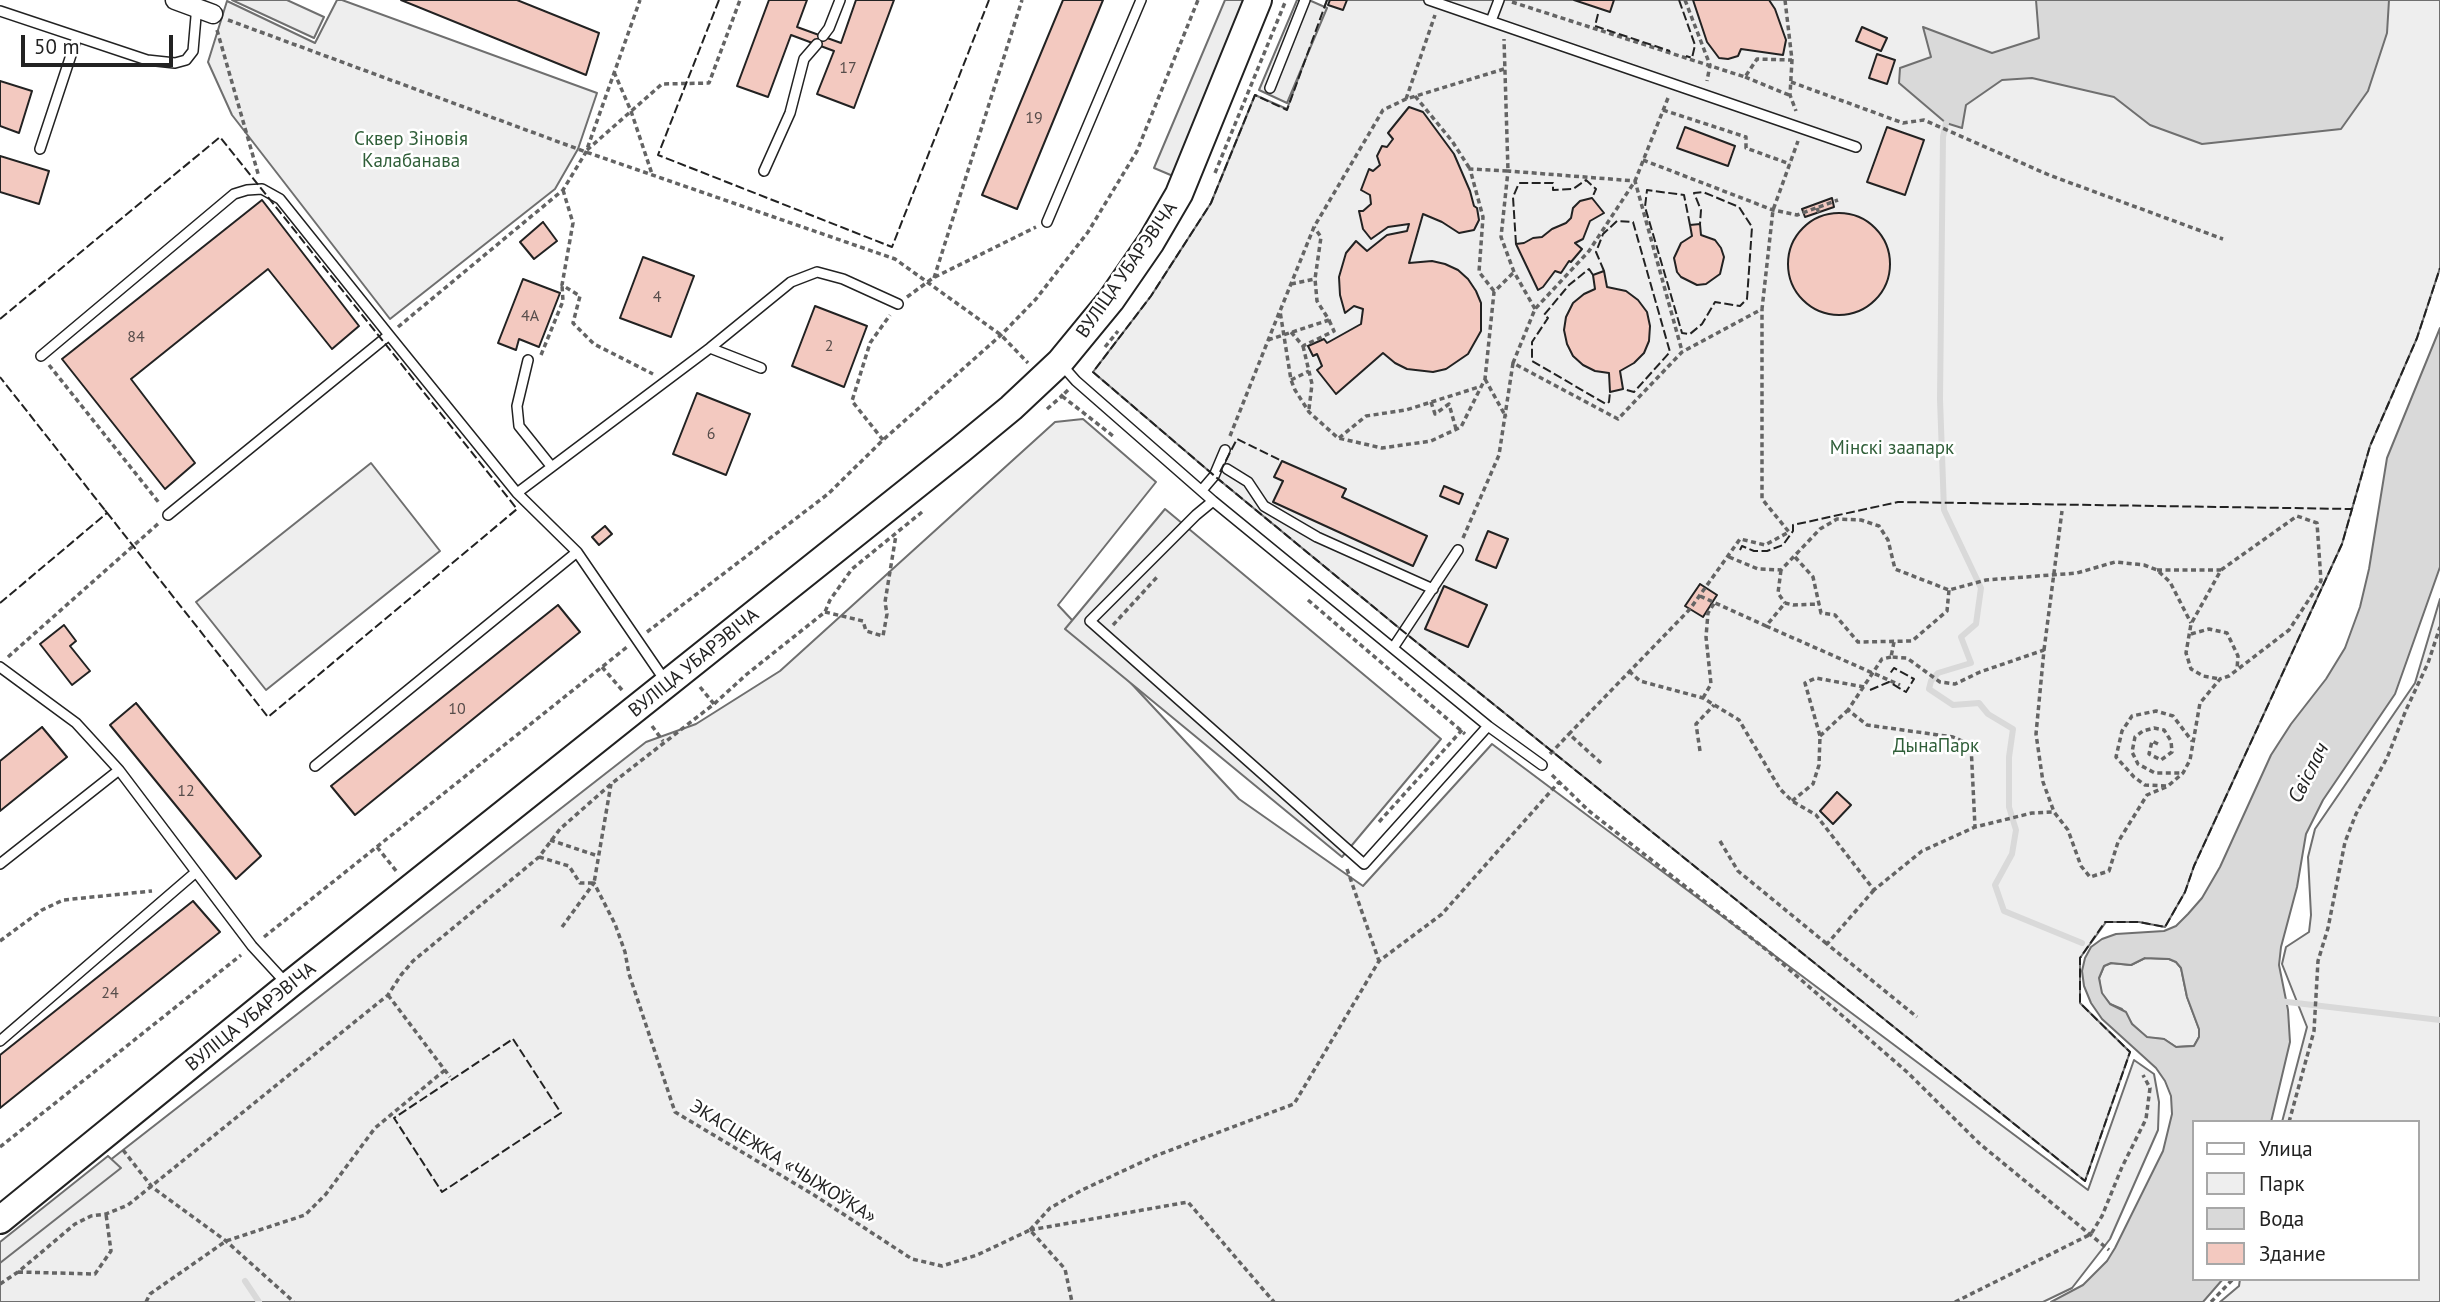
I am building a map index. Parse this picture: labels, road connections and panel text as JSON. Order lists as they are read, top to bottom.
{
  "streets": {
    "main road": ["ВУЛІЦА УБАРЭВІЧА"],
    "path": ["ЭКАСЦЕЖКА «ЧЫЖОЎКА»"]
  },
  "water": ["Свіслач"],
  "parks": ["Сквер Зіновія Калабанава", "Мінскі заапарк", "ДынаПарк"],
  "house_numbers": [
    "17",
    "19",
    "4",
    "4А",
    "84",
    "2",
    "6",
    "10",
    "12",
    "24"
  ],
  "legend": [
    "Улица",
    "Парк",
    "Вода",
    "Здание"
  ],
  "scale_bar": "50 m"
}
